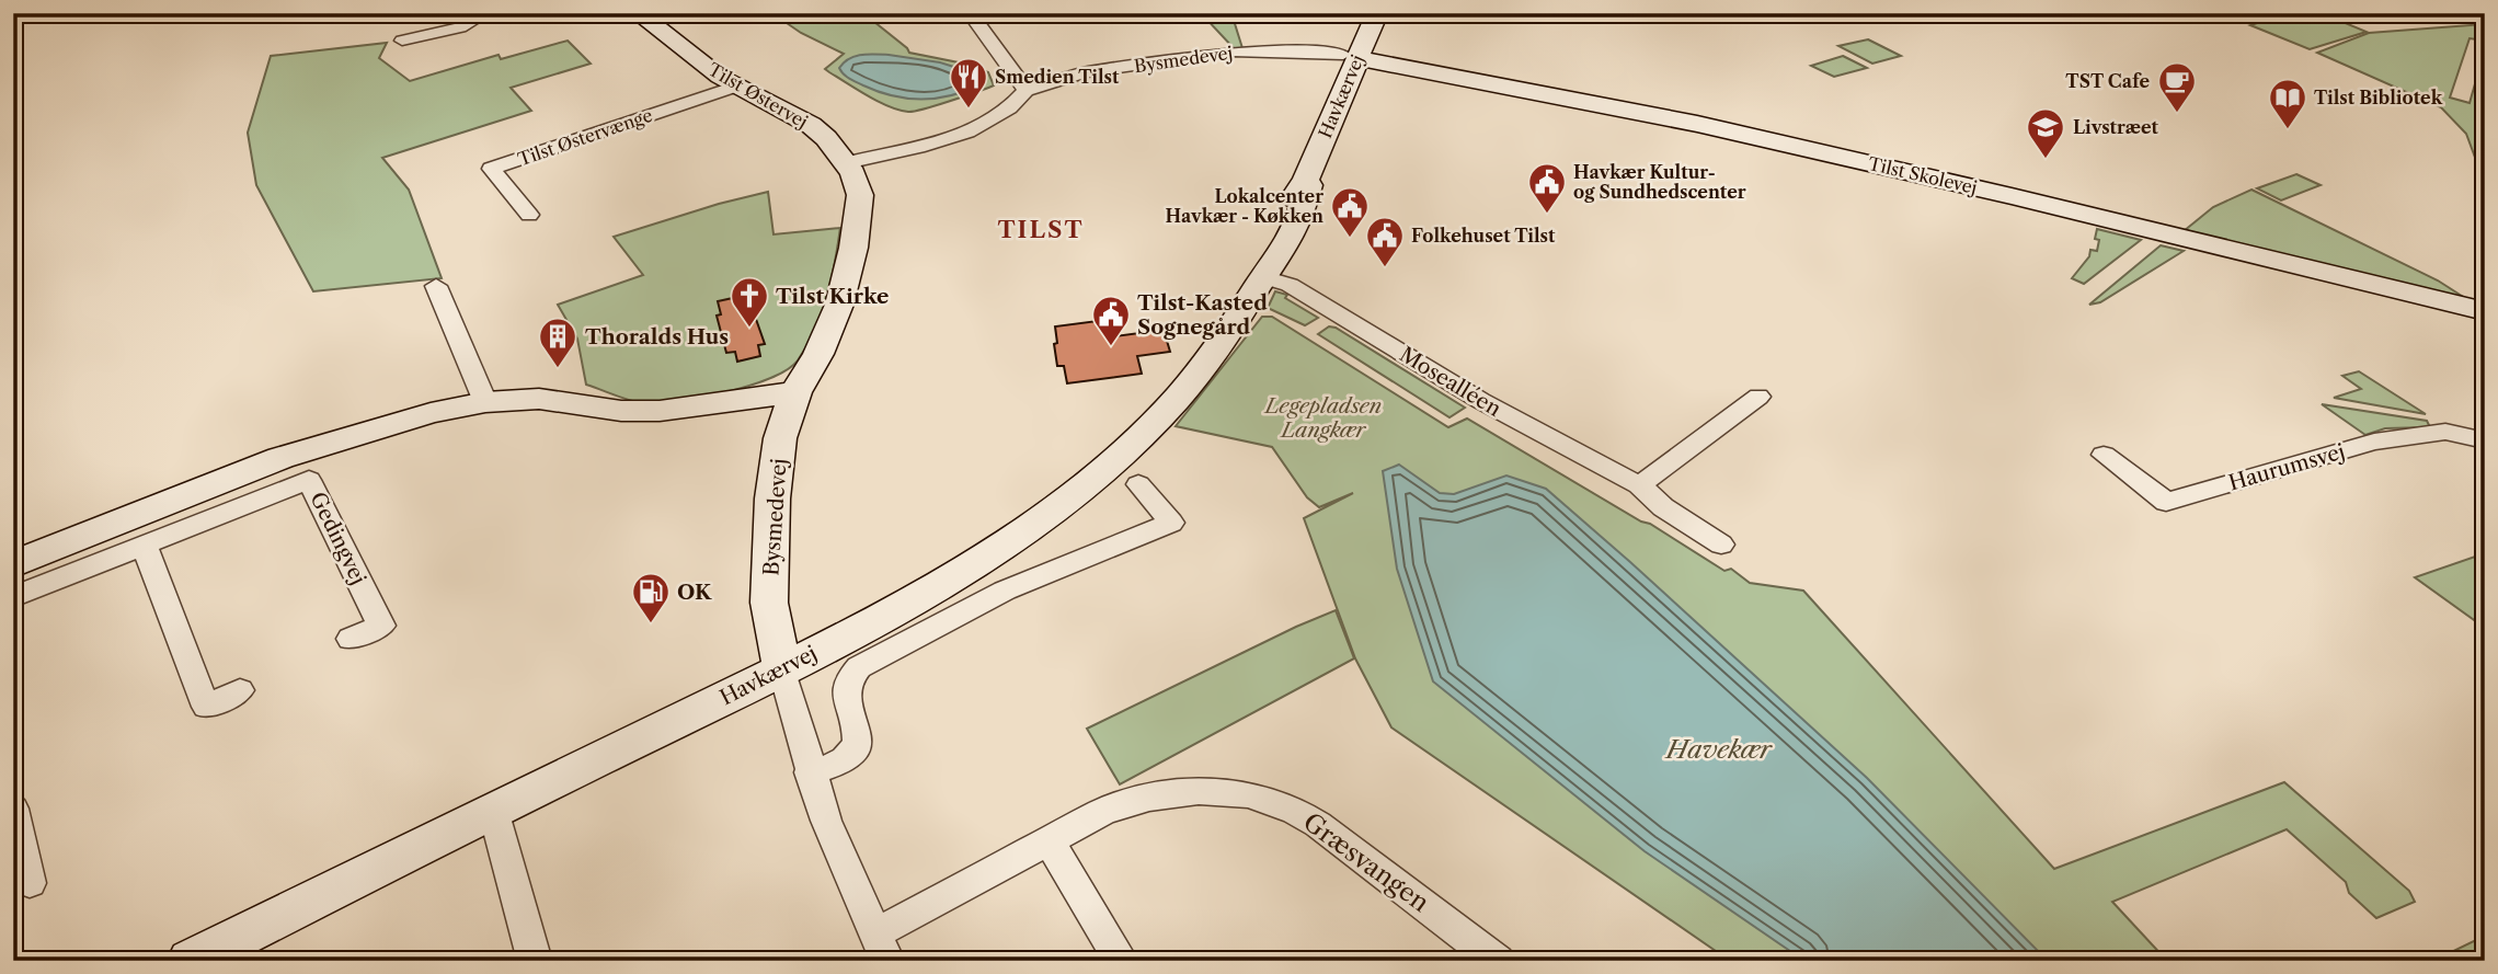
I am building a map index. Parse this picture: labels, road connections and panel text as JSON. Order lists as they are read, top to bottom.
{
  "streets": {
    "street": [
      "Bysmedevej",
      "Tilst Østervej",
      "Havkærvej",
      "Tilst Østervænge",
      "Tilst Skolevej",
      "Mosealléen",
      "Haurumsvej",
      "Gedingvej",
      "Græsvangen"
    ]
  },
  "crossings": [
    ["Bysmedevej", "Tilst Østervej"],
    ["Bysmedevej", "Havkærvej"],
    ["Bysmedevej", "Tilst Skolevej"],
    ["Bysmedevej", "Gedingvej"],
    ["Bysmedevej", "Græsvangen"],
    ["Tilst Østervej", "Tilst Østervænge"],
    ["Havkærvej", "Tilst Skolevej"],
    ["Havkærvej", "Mosealléen"],
    ["Havkærvej", "Græsvangen"]
  ],
  "districts": ["TILST"],
  "parks": ["Legepladsen Langkær", "Havekær"],
  "places": {
    "restaurant": ["Smedien Tilst"],
    "cafe": ["TST Cafe"],
    "library": ["Tilst Bibliotek"],
    "school or university": ["Livstræet"],
    "public building": [
      "Havkær Kultur- og Sundhedscenter",
      "Lokalcenter Havkær - Køkken",
      "Folkehuset Tilst",
      "Tilst-Kasted Sognegård"
    ],
    "church": ["Tilst Kirke"],
    "building": ["Thoralds Hus"],
    "fuel station": ["OK"]
  }
}
